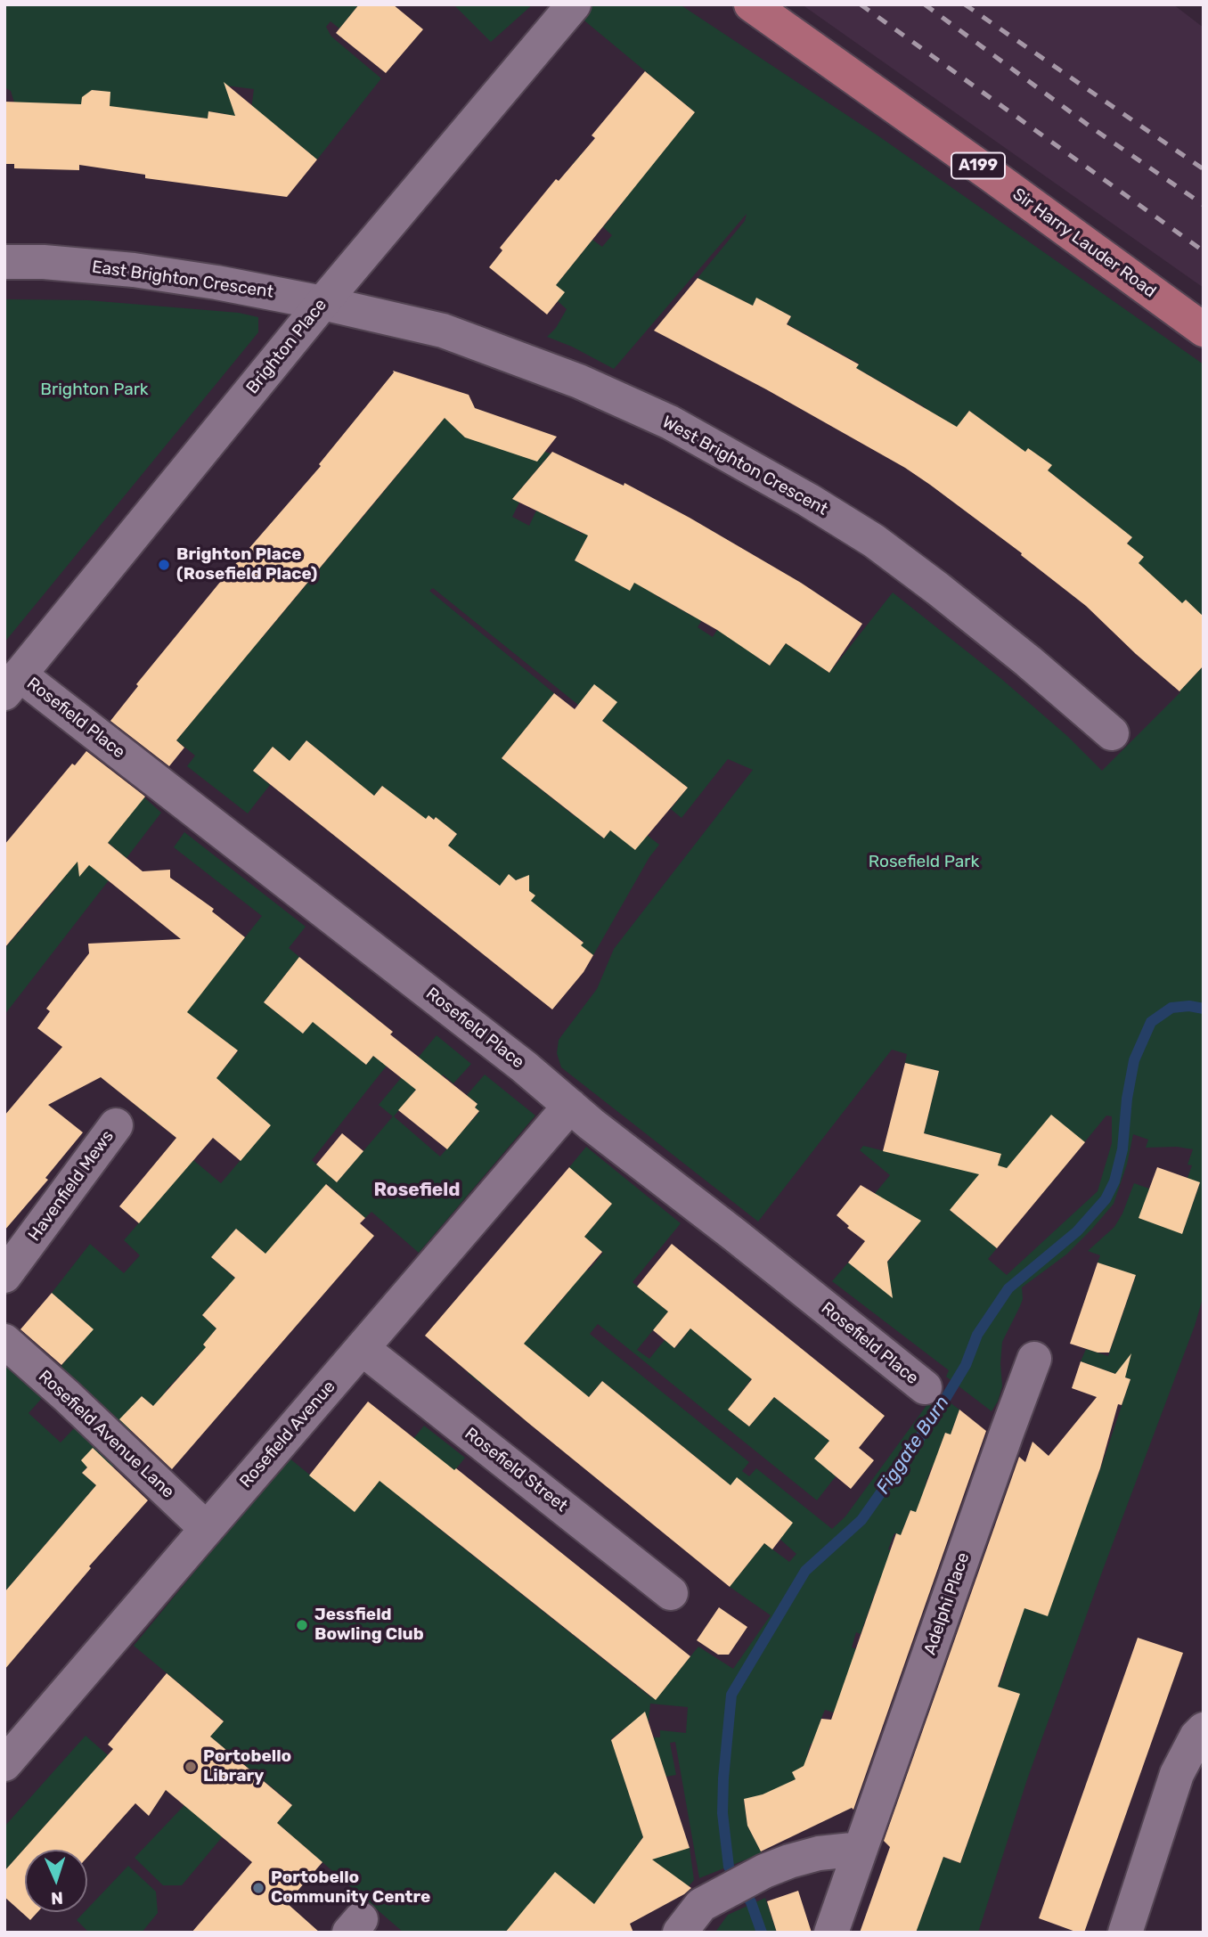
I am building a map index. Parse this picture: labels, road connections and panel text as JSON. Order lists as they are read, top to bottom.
{
  "streets": {
    "main road": ["A199", "Sir Harry Lauder Road"],
    "street": [
      "East Brighton Crescent",
      "Brighton Place",
      "West Brighton Crescent",
      "Rosefield Place",
      "Havenfield Mews",
      "Rosefield Avenue Lane",
      "Rosefield Avenue",
      "Rosefield Street",
      "Adelphi Place"
    ]
  },
  "crossings": [
    ["East Brighton Crescent", "Brighton Place"],
    ["East Brighton Crescent", "West Brighton Crescent"],
    ["Brighton Place", "West Brighton Crescent"],
    ["Brighton Place", "Rosefield Place"],
    ["Rosefield Place", "Rosefield Avenue"],
    ["Rosefield Avenue Lane", "Rosefield Avenue"],
    ["Rosefield Avenue", "Rosefield Street"]
  ],
  "districts": ["Rosefield"],
  "water": ["Figgate Burn"],
  "parks": ["Brighton Park", "Rosefield Park"],
  "places": [
    "Brighton Place (Rosefield Place)",
    "Jessfield Bowling Club",
    "Portobello Library",
    "Portobello Community Centre"
  ],
  "north": "bottom"
}
